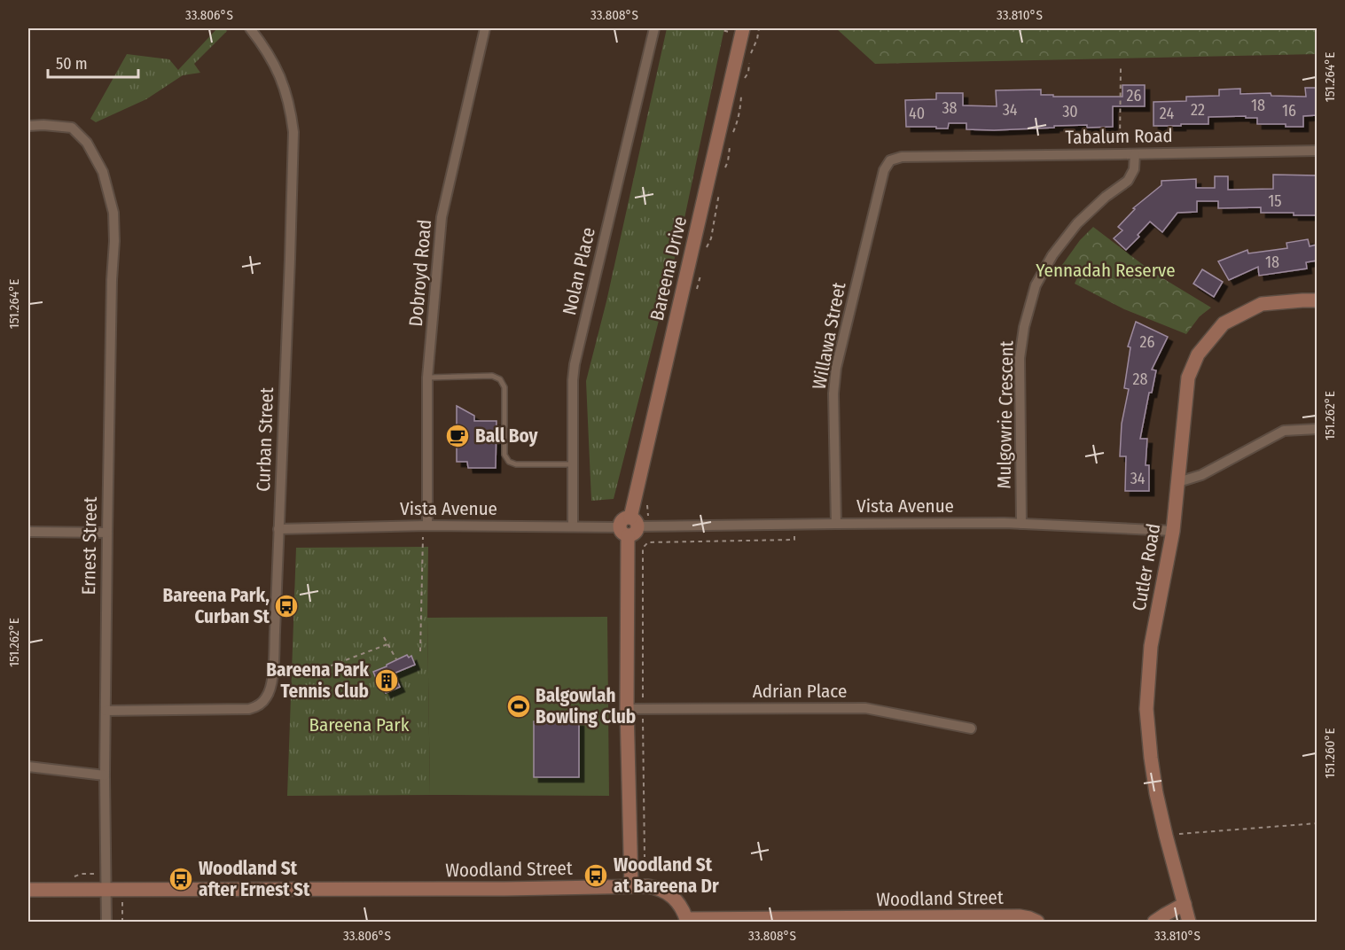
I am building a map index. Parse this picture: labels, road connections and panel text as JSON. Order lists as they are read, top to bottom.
{
  "streets": {
    "street": [
      "Tabalum Road",
      "Bareena Drive",
      "Nolan Place",
      "Dobroyd Road",
      "Willawa Street",
      "Mulgowrie Crescent",
      "Curban Street",
      "Vista Avenue",
      "Ernest Street",
      "Cutler Road",
      "Adrian Place",
      "Woodland Street"
    ]
  },
  "crossings": [
    ["Tabalum Road", "Willawa Street"],
    ["Tabalum Road", "Mulgowrie Crescent"],
    ["Bareena Drive", "Vista Avenue"],
    ["Nolan Place", "Vista Avenue"],
    ["Dobroyd Road", "Vista Avenue"],
    ["Willawa Street", "Vista Avenue"],
    ["Mulgowrie Crescent", "Vista Avenue"],
    ["Curban Street", "Vista Avenue"],
    ["Curban Street", "Ernest Street"],
    ["Vista Avenue", "Cutler Road"],
    ["Ernest Street", "Woodland Street"]
  ],
  "parks": ["Yennadah Reserve", "Bareena Park"],
  "places": {
    "cafe": ["Ball Boy"],
    "bus stop": ["Bareena Park, Curban St", "Woodland St at Bareena Dr", "Woodland St after Ernest St"],
    "building": ["Bareena Park Tennis Club"],
    "sports": ["Balgowlah Bowling Club"]
  },
  "house_numbers": [
    "26",
    "18",
    "38",
    "34",
    "22",
    "16",
    "30",
    "40",
    "24",
    "15",
    "18",
    "26",
    "28",
    "34"
  ],
  "scale_bar": "50 m",
  "coordinates": [
    "33.806°S",
    "33.808°S",
    "33.810°S",
    "151.264°E",
    "151.262°E",
    "151.260°E"
  ]
}
